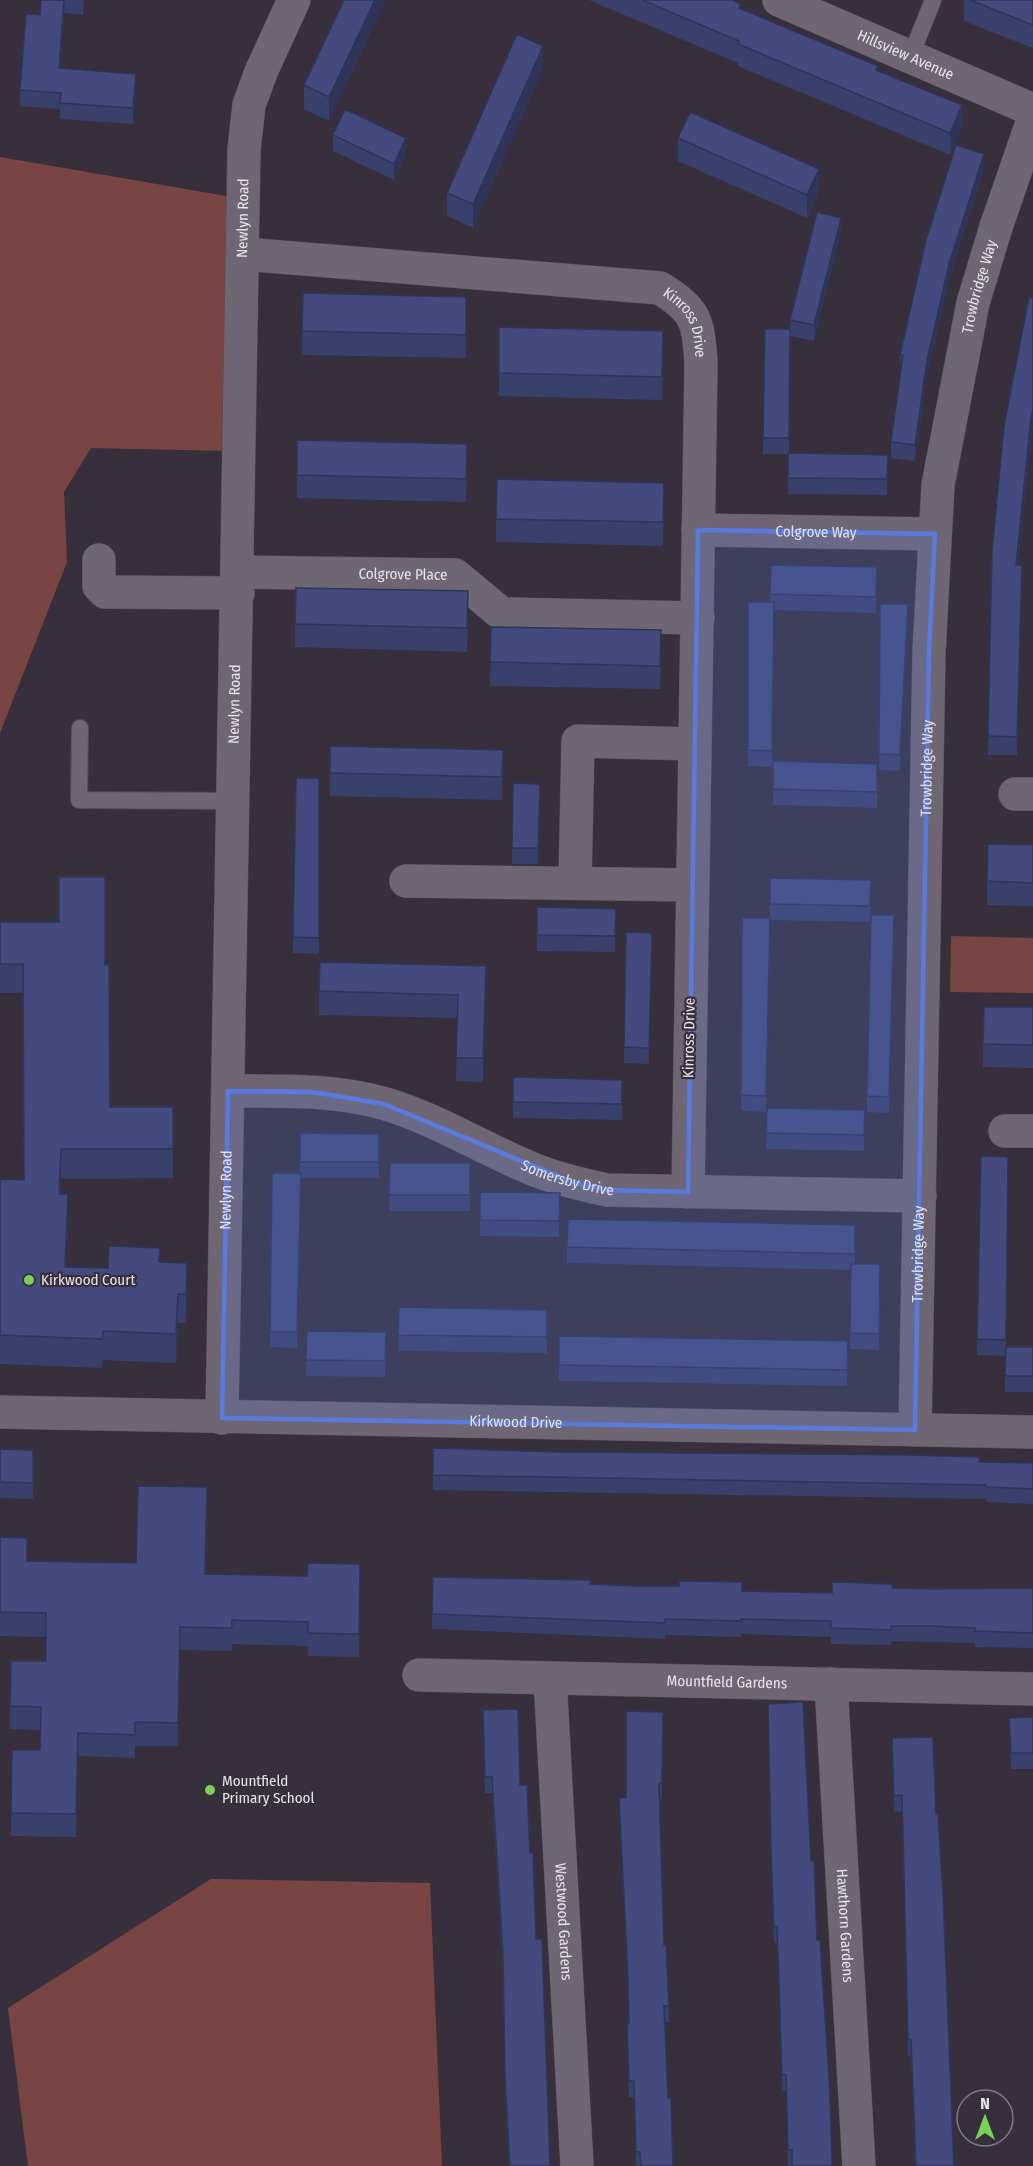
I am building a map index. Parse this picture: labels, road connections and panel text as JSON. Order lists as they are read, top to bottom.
{
  "streets": {
    "street": [
      "Hillsview Avenue",
      "Newlyn Road",
      "Trowbridge Way",
      "Kinross Drive",
      "Colgrove Way",
      "Colgrove Place",
      "Somersby Drive",
      "Kirkwood Drive",
      "Mountfield Gardens",
      "Westwood Gardens",
      "Hawthorn Gardens"
    ]
  },
  "crossings": [
    ["Newlyn Road", "Kinross Drive"],
    ["Newlyn Road", "Colgrove Place"],
    ["Newlyn Road", "Somersby Drive"],
    ["Newlyn Road", "Kirkwood Drive"],
    ["Trowbridge Way", "Colgrove Way"],
    ["Trowbridge Way", "Somersby Drive"],
    ["Trowbridge Way", "Kirkwood Drive"],
    ["Kinross Drive", "Colgrove Way"],
    ["Kinross Drive", "Colgrove Place"],
    ["Kinross Drive", "Somersby Drive"],
    ["Mountfield Gardens", "Westwood Gardens"],
    ["Mountfield Gardens", "Hawthorn Gardens"]
  ],
  "places": ["Kirkwood Court", "Mountfield Primary School"],
  "north": "top"
}
